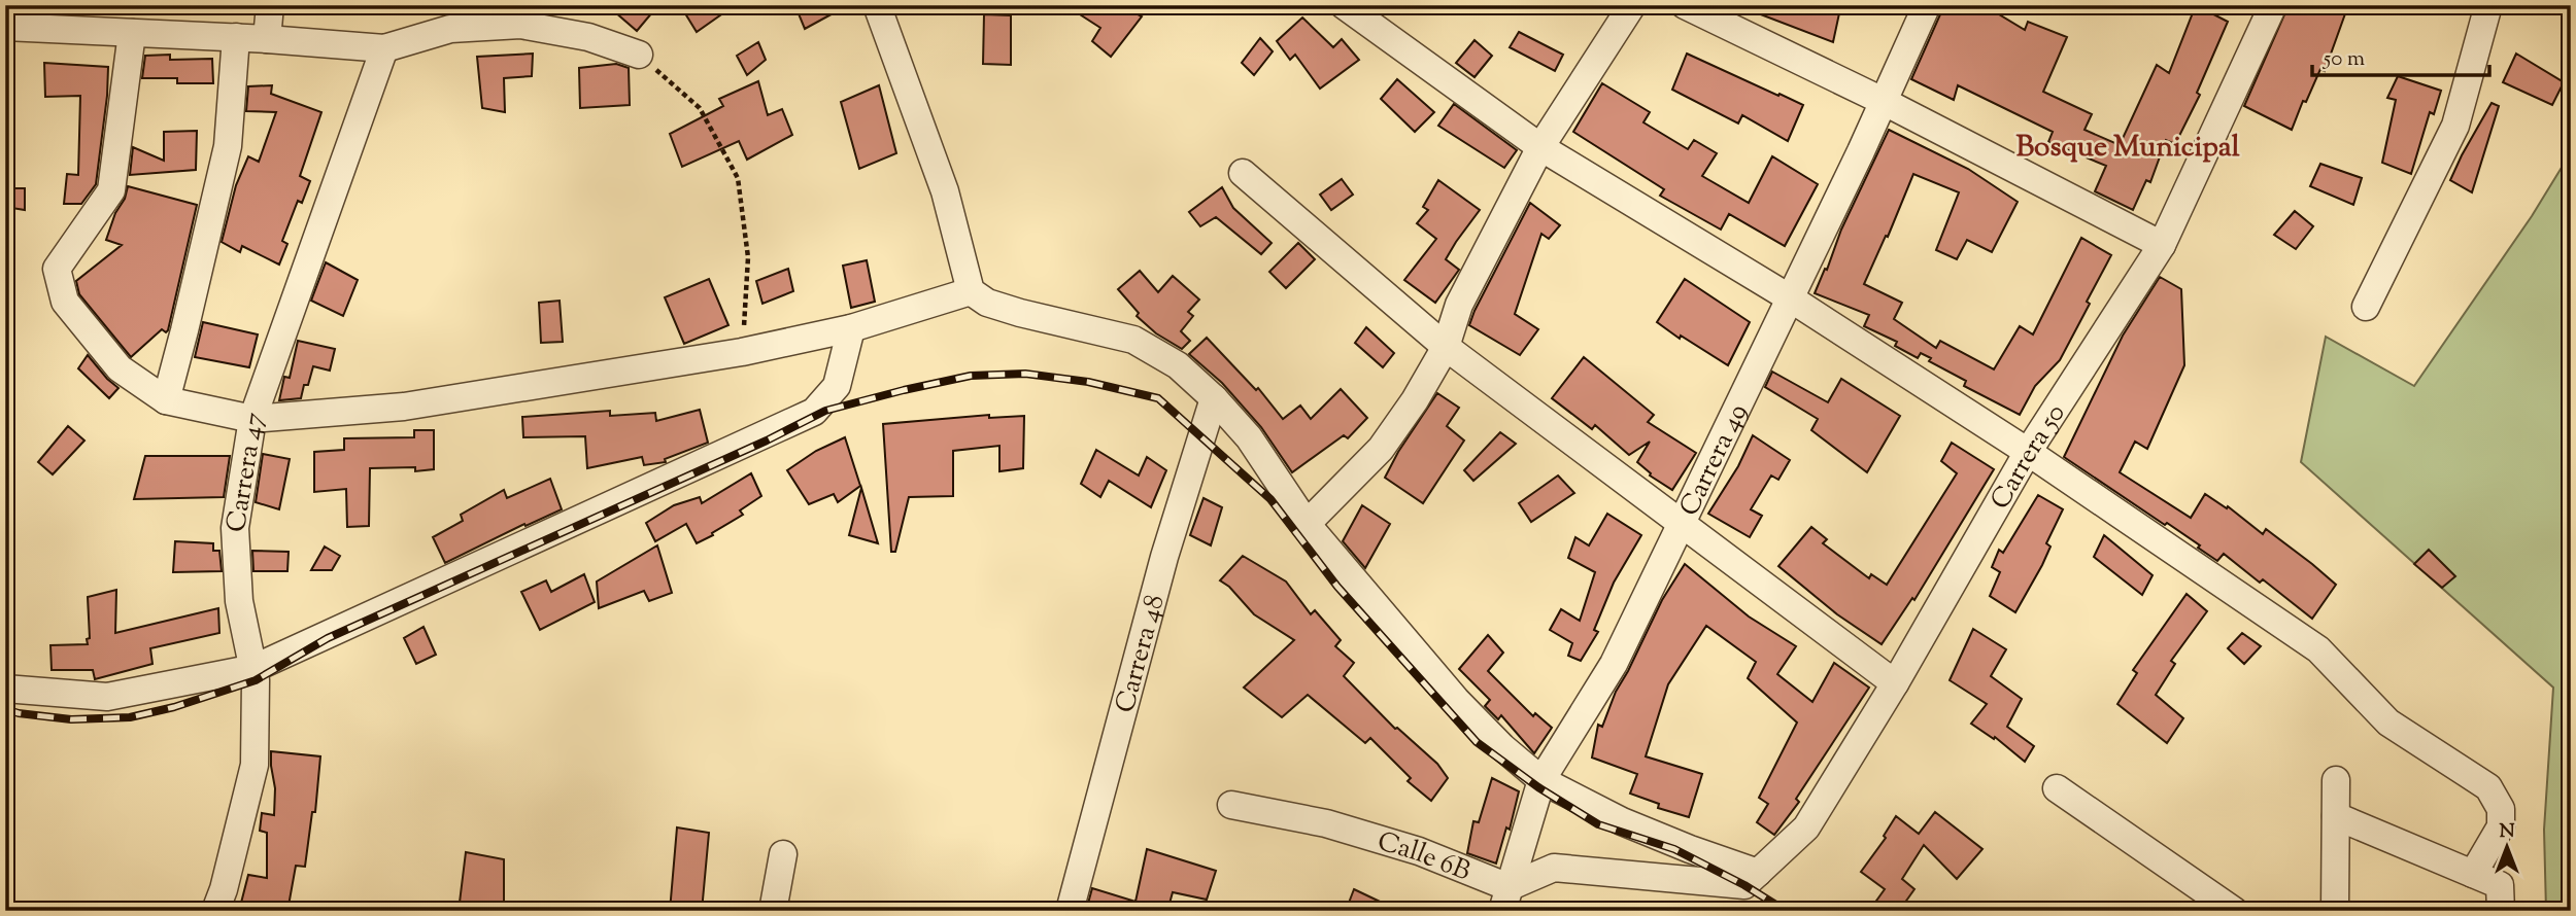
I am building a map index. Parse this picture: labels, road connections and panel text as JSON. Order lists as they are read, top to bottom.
{
  "streets": {
    "street": [
      "Carrera 50",
      "Carrera 49",
      "Carrera 47",
      "Carrera 48",
      "Calle 6B"
    ]
  },
  "crossings": [
    ["Carrera 50", "Calle 6B"],
    ["Carrera 49", "Calle 6B"]
  ],
  "districts": ["Bosque Municipal"],
  "scale_bar": "50 m",
  "north": "top"
}
